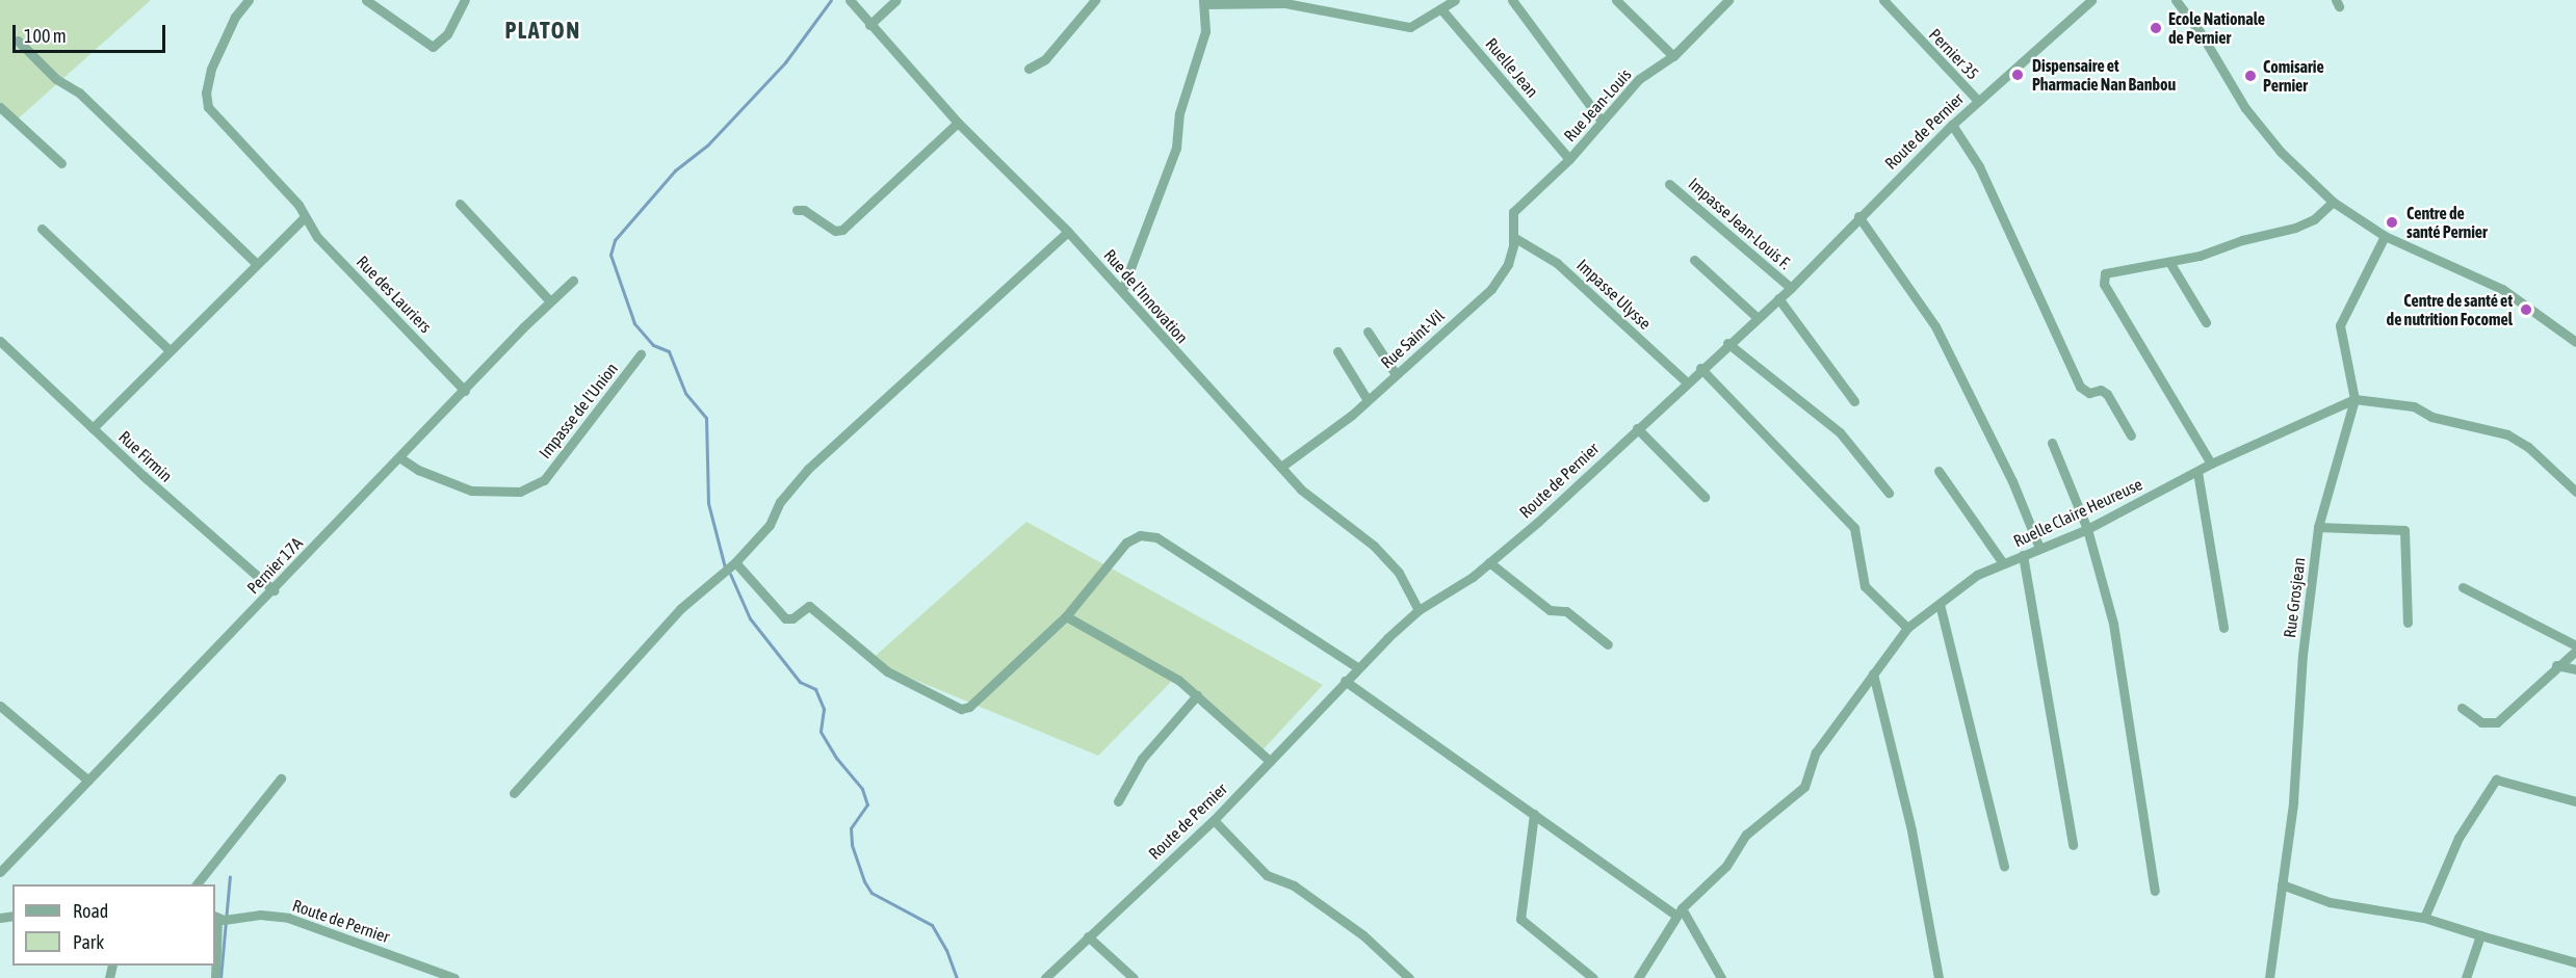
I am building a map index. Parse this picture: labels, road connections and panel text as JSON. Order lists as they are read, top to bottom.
{
  "streets": {
    "street": [
      "Pernier 35",
      "Ruelle Jean",
      "Rue Jean-Louis",
      "Route de Pernier",
      "Impasse Jean-Louis F.",
      "Rue des Lauriers",
      "Impasse Ulysse",
      "Rue de l'Innovation",
      "Rue Saint-Vil",
      "Impasse de l'Union",
      "Rue Firmin",
      "Ruelle Claire Heureuse",
      "Pernier 17A",
      "Rue Grosjean"
    ]
  },
  "crossings": [
    ["Pernier 35", "Route de Pernier"],
    ["Ruelle Jean", "Rue Jean-Louis"],
    ["Rue Jean-Louis", "Rue Saint-Vil"],
    ["Route de Pernier", "Impasse Jean-Louis F."],
    ["Route de Pernier", "Impasse Ulysse"],
    ["Route de Pernier", "Rue de l'Innovation"],
    ["Rue des Lauriers", "Pernier 17A"],
    ["Impasse Ulysse", "Rue Saint-Vil"],
    ["Rue de l'Innovation", "Rue Saint-Vil"],
    ["Impasse de l'Union", "Pernier 17A"],
    ["Rue Firmin", "Pernier 17A"],
    ["Ruelle Claire Heureuse", "Rue Grosjean"]
  ],
  "districts": ["PLATON"],
  "places": [
    "Ecole Nationale de Pernier",
    "Dispensaire et Pharmacie Nan Banbou",
    "Comisarie Pernier",
    "Centre de santé Pernier",
    "Centre de santé et de nutrition Focomel"
  ],
  "legend": ["Road", "Park"],
  "scale_bar": "100 m"
}
